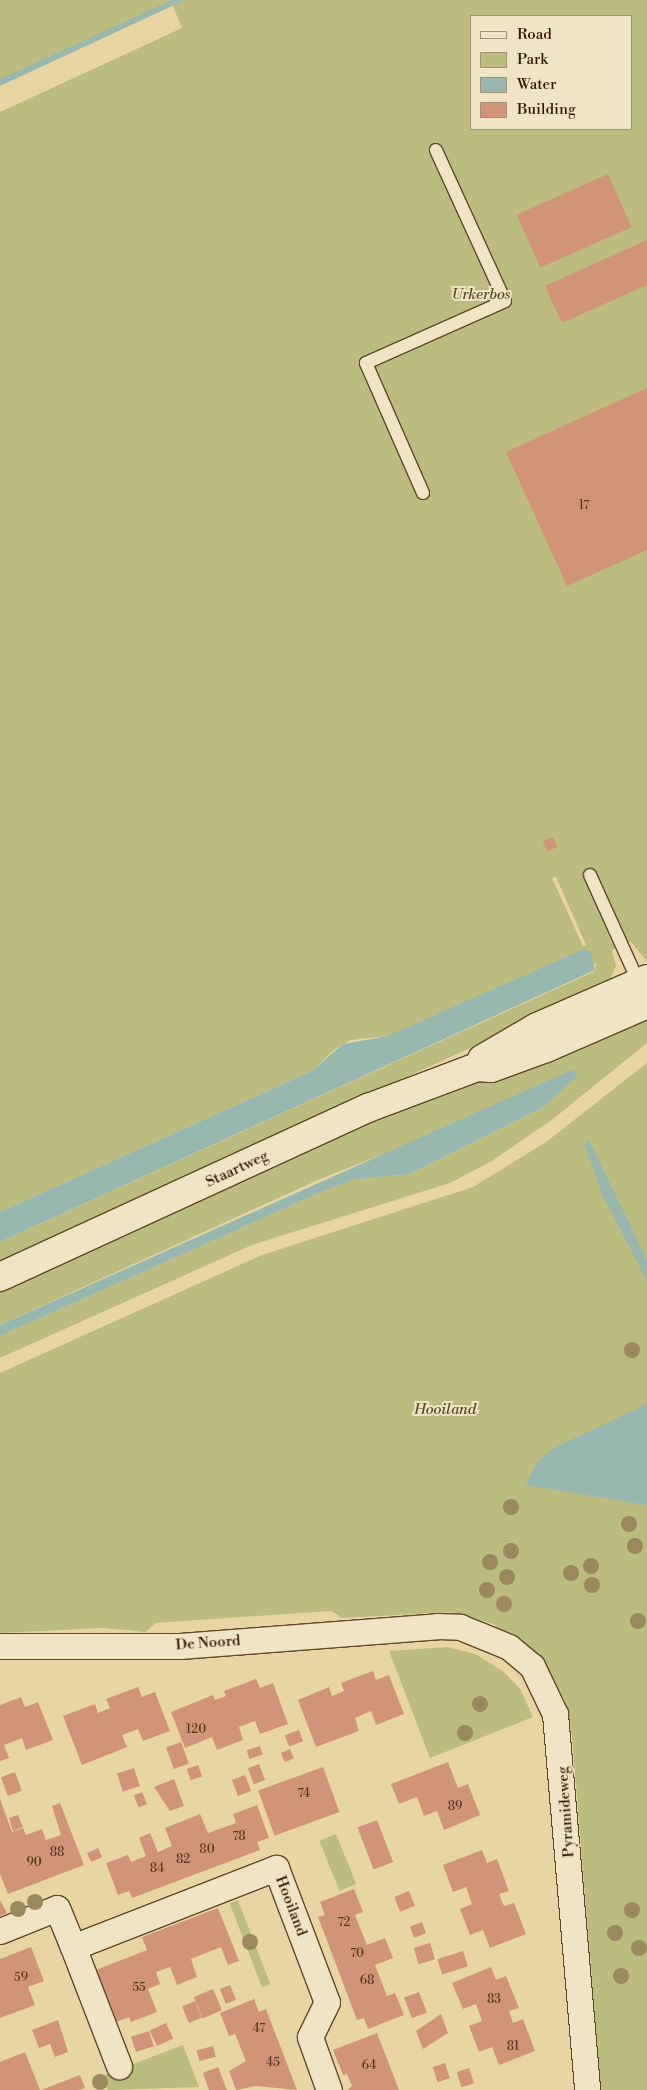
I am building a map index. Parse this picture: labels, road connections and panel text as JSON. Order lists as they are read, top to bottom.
{
  "streets": {
    "main road": ["Staartweg"],
    "street": ["De Noord", "Pyramideweg", "Hooiland"]
  },
  "crossings": [
    ["De Noord", "Pyramideweg"]
  ],
  "parks": ["Urkerbos", "Hooiland"],
  "house_numbers": [
    "17",
    "120",
    "74",
    "89",
    "78",
    "80",
    "88",
    "82",
    "90",
    "84",
    "72",
    "70",
    "59",
    "68",
    "55",
    "83",
    "47",
    "81",
    "45",
    "64"
  ],
  "legend": [
    "Road",
    "Park",
    "Water",
    "Building"
  ]
}
